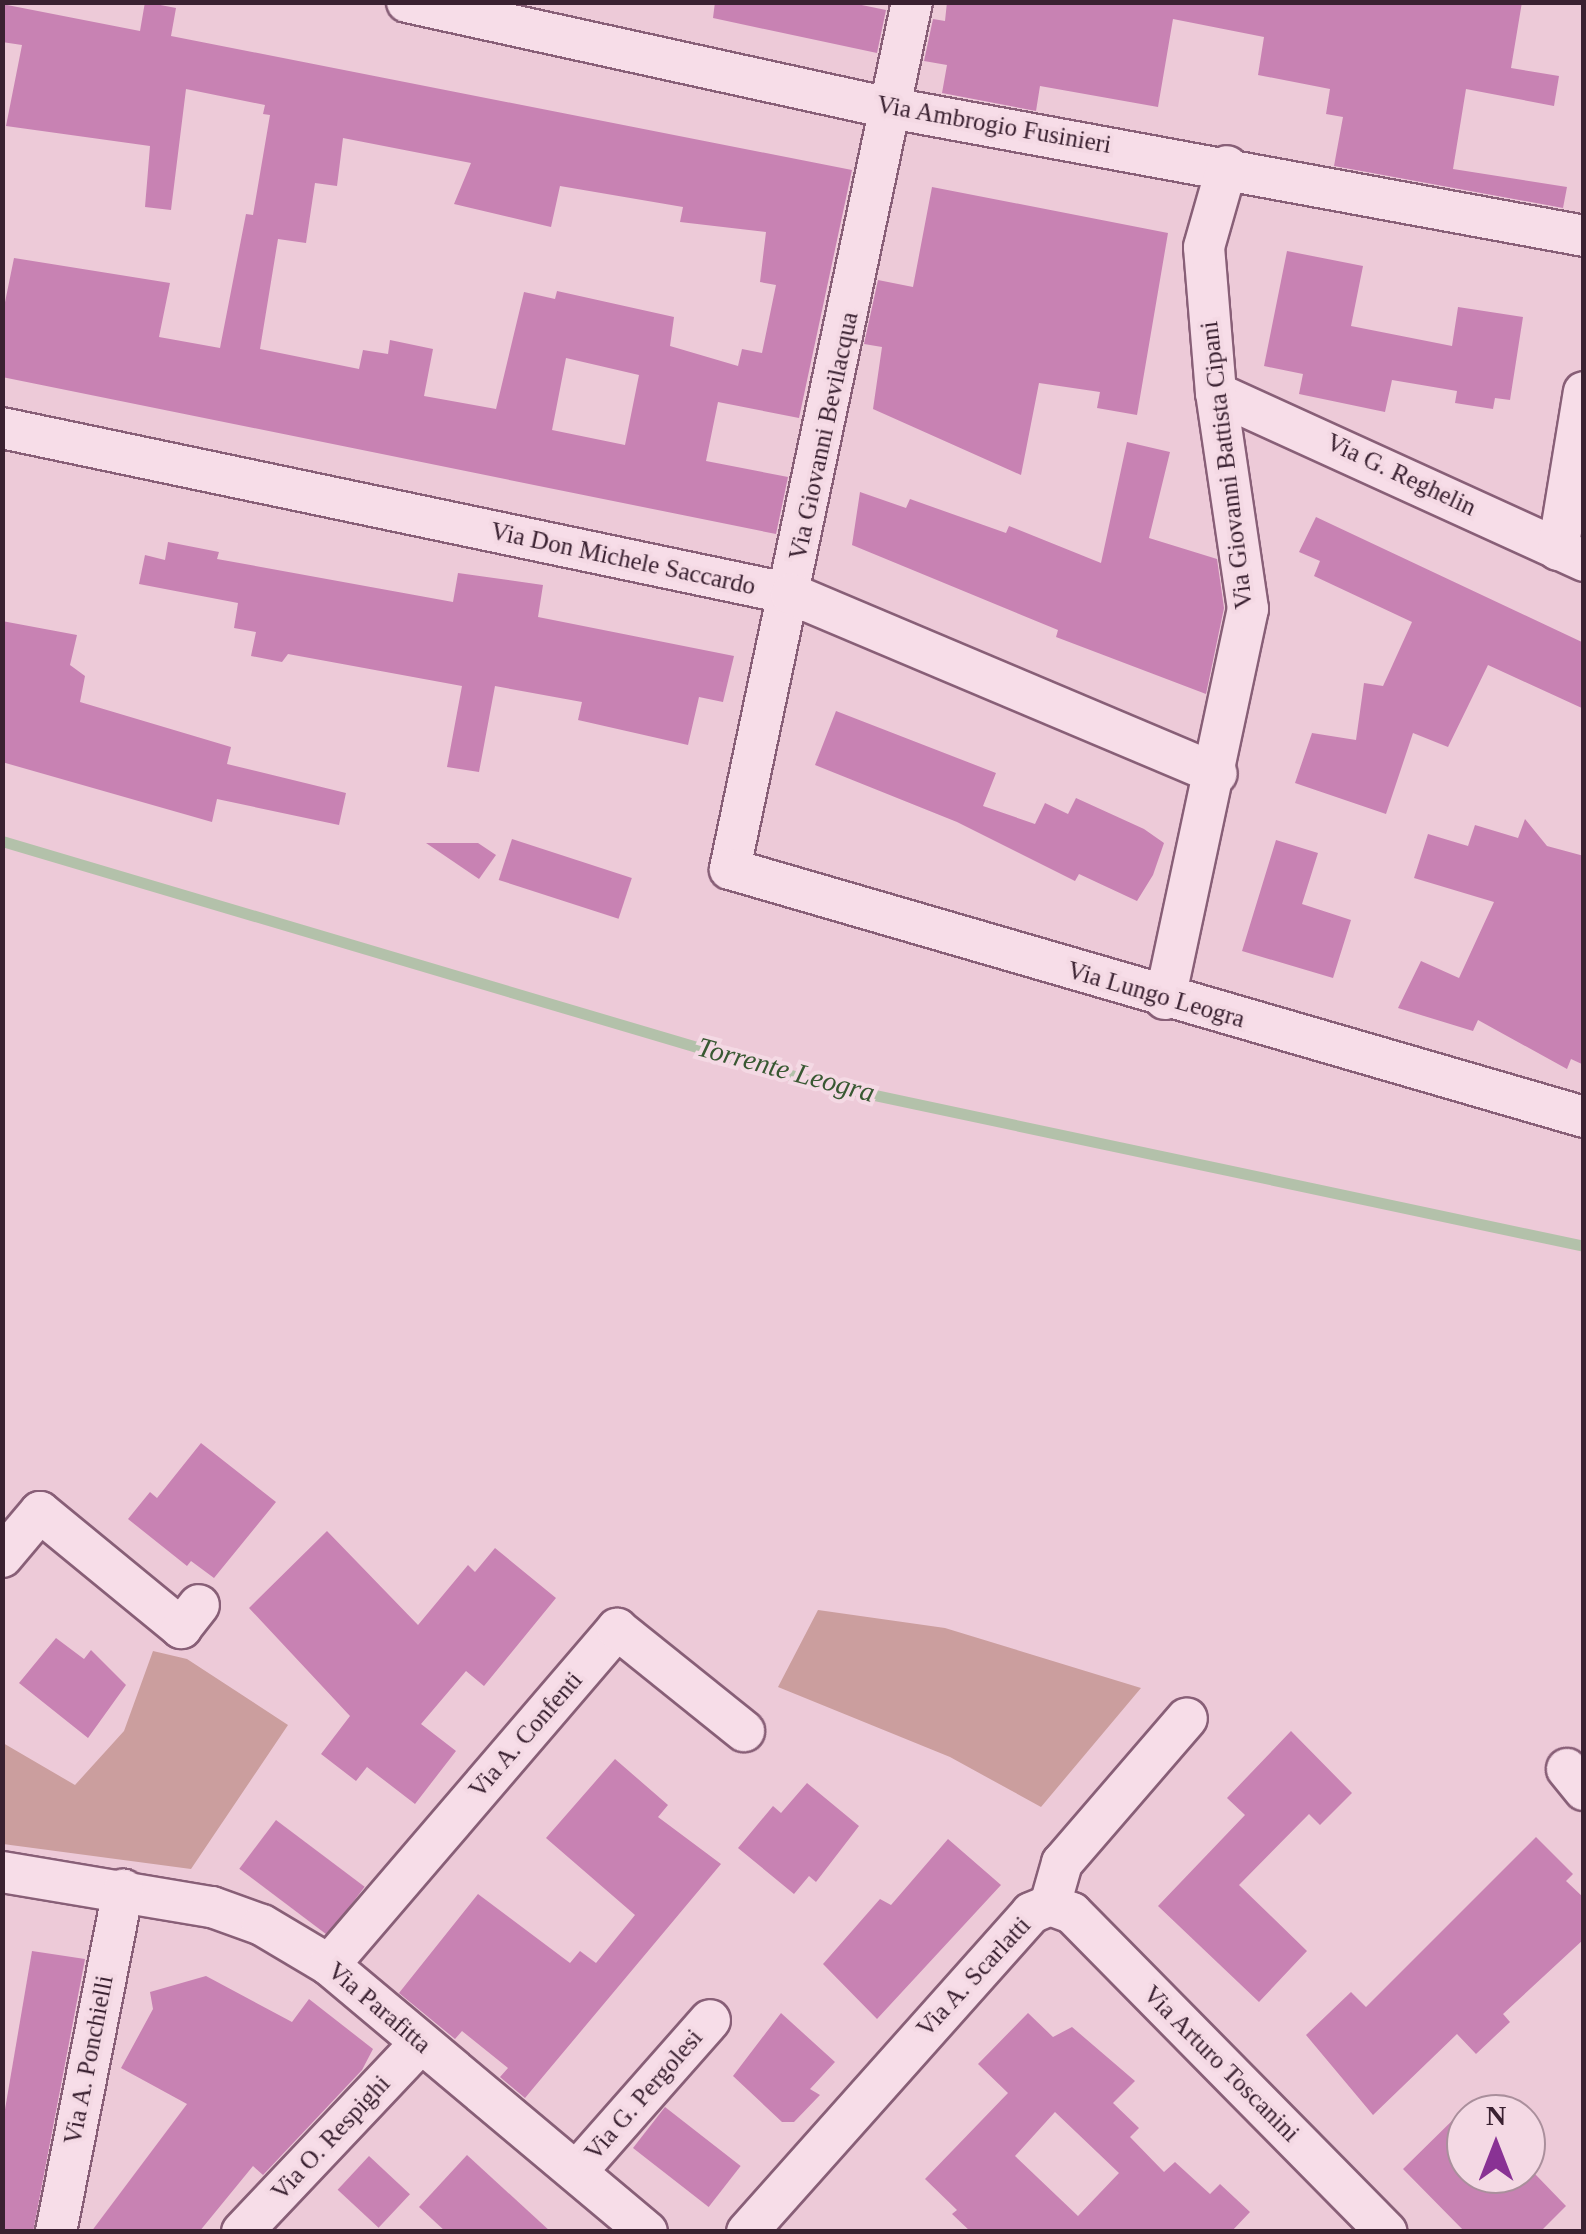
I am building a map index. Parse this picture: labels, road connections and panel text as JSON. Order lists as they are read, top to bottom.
{
  "streets": {
    "street": [
      "Via Ambrogio Fusinieri",
      "Via Giovanni Bevilacqua",
      "Via Giovanni Battista Cipani",
      "Via G. Reghelin",
      "Via Don Michele Saccardo",
      "Via Lungo Leogra",
      "Via A. Confenti",
      "Via A. Scarlatti",
      "Via Parafitta",
      "Via A. Ponchielli",
      "Via Arturo Toscanini",
      "Via G. Pergolesi",
      "Via O. Respighi"
    ]
  },
  "crossings": [
    ["Via Ambrogio Fusinieri", "Via Giovanni Bevilacqua"],
    ["Via Ambrogio Fusinieri", "Via Giovanni Battista Cipani"],
    ["Via Giovanni Bevilacqua", "Via Don Michele Saccardo"],
    ["Via Giovanni Bevilacqua", "Via Lungo Leogra"],
    ["Via Giovanni Battista Cipani", "Via G. Reghelin"],
    ["Via Giovanni Battista Cipani", "Via Don Michele Saccardo"],
    ["Via Giovanni Battista Cipani", "Via Lungo Leogra"],
    ["Via A. Confenti", "Via Parafitta"],
    ["Via A. Scarlatti", "Via Arturo Toscanini"],
    ["Via Parafitta", "Via A. Ponchielli"],
    ["Via Parafitta", "Via G. Pergolesi"],
    ["Via Parafitta", "Via O. Respighi"]
  ],
  "water": ["Torrente Leogra"],
  "north": "top"
}
